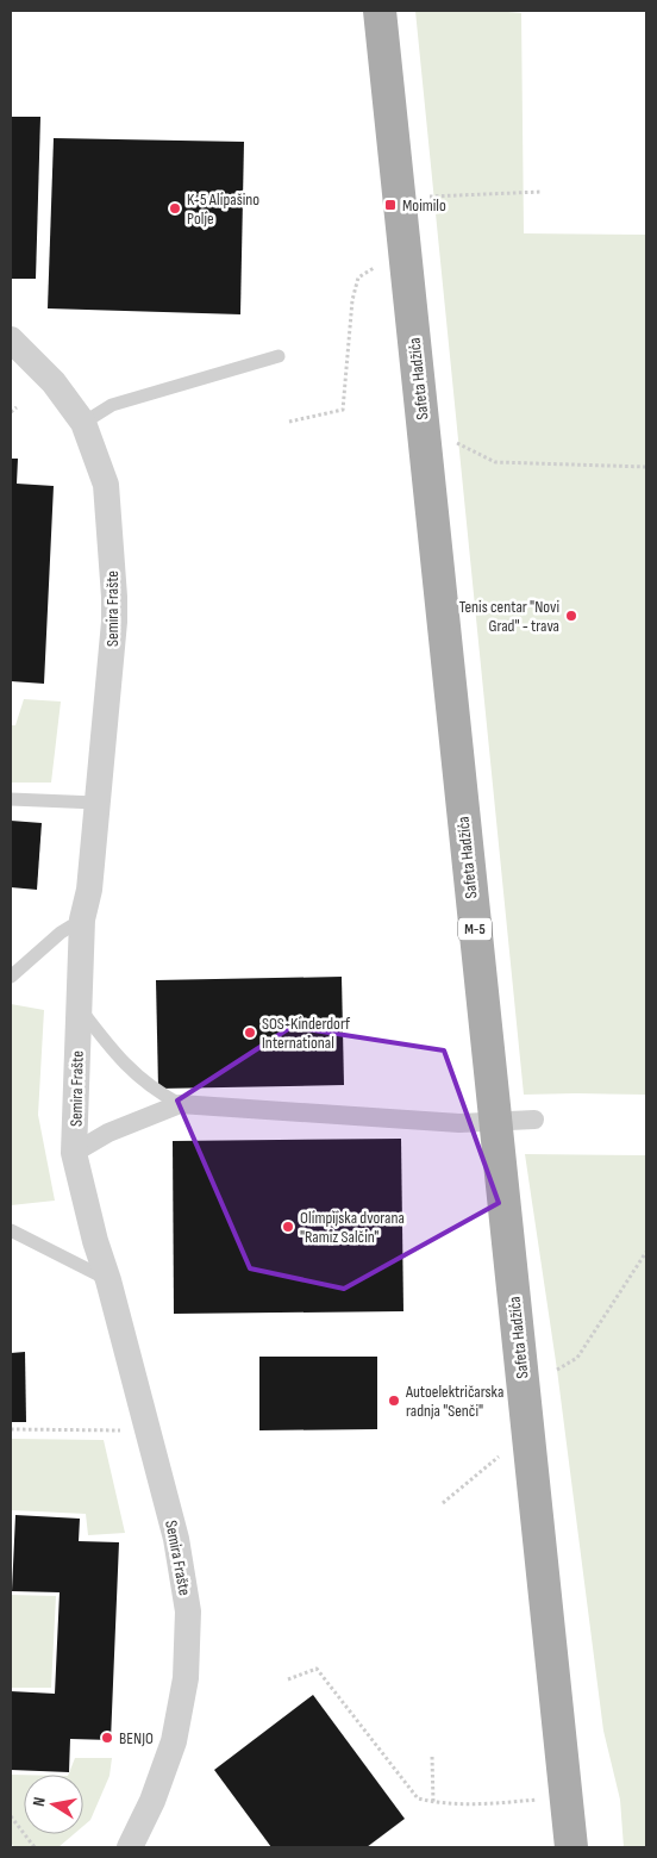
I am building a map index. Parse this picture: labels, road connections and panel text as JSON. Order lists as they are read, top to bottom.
{
  "streets": {
    "main road": ["Safeta Hadžića", "M-5"],
    "street": ["Semira Frašte"]
  },
  "places": {
    "transit": ["Moimilo"],
    "other": [
      "K-5 Alipašino Polje",
      "Tenis centar \"Novi Grad\" - trava",
      "SOS-Kinderdorf International",
      "Olimpijska dvorana \"Ramiz Salčin\"",
      "Autoelektričarska radnja \"Senči\"",
      "BENJO"
    ]
  },
  "north": "left"
}
